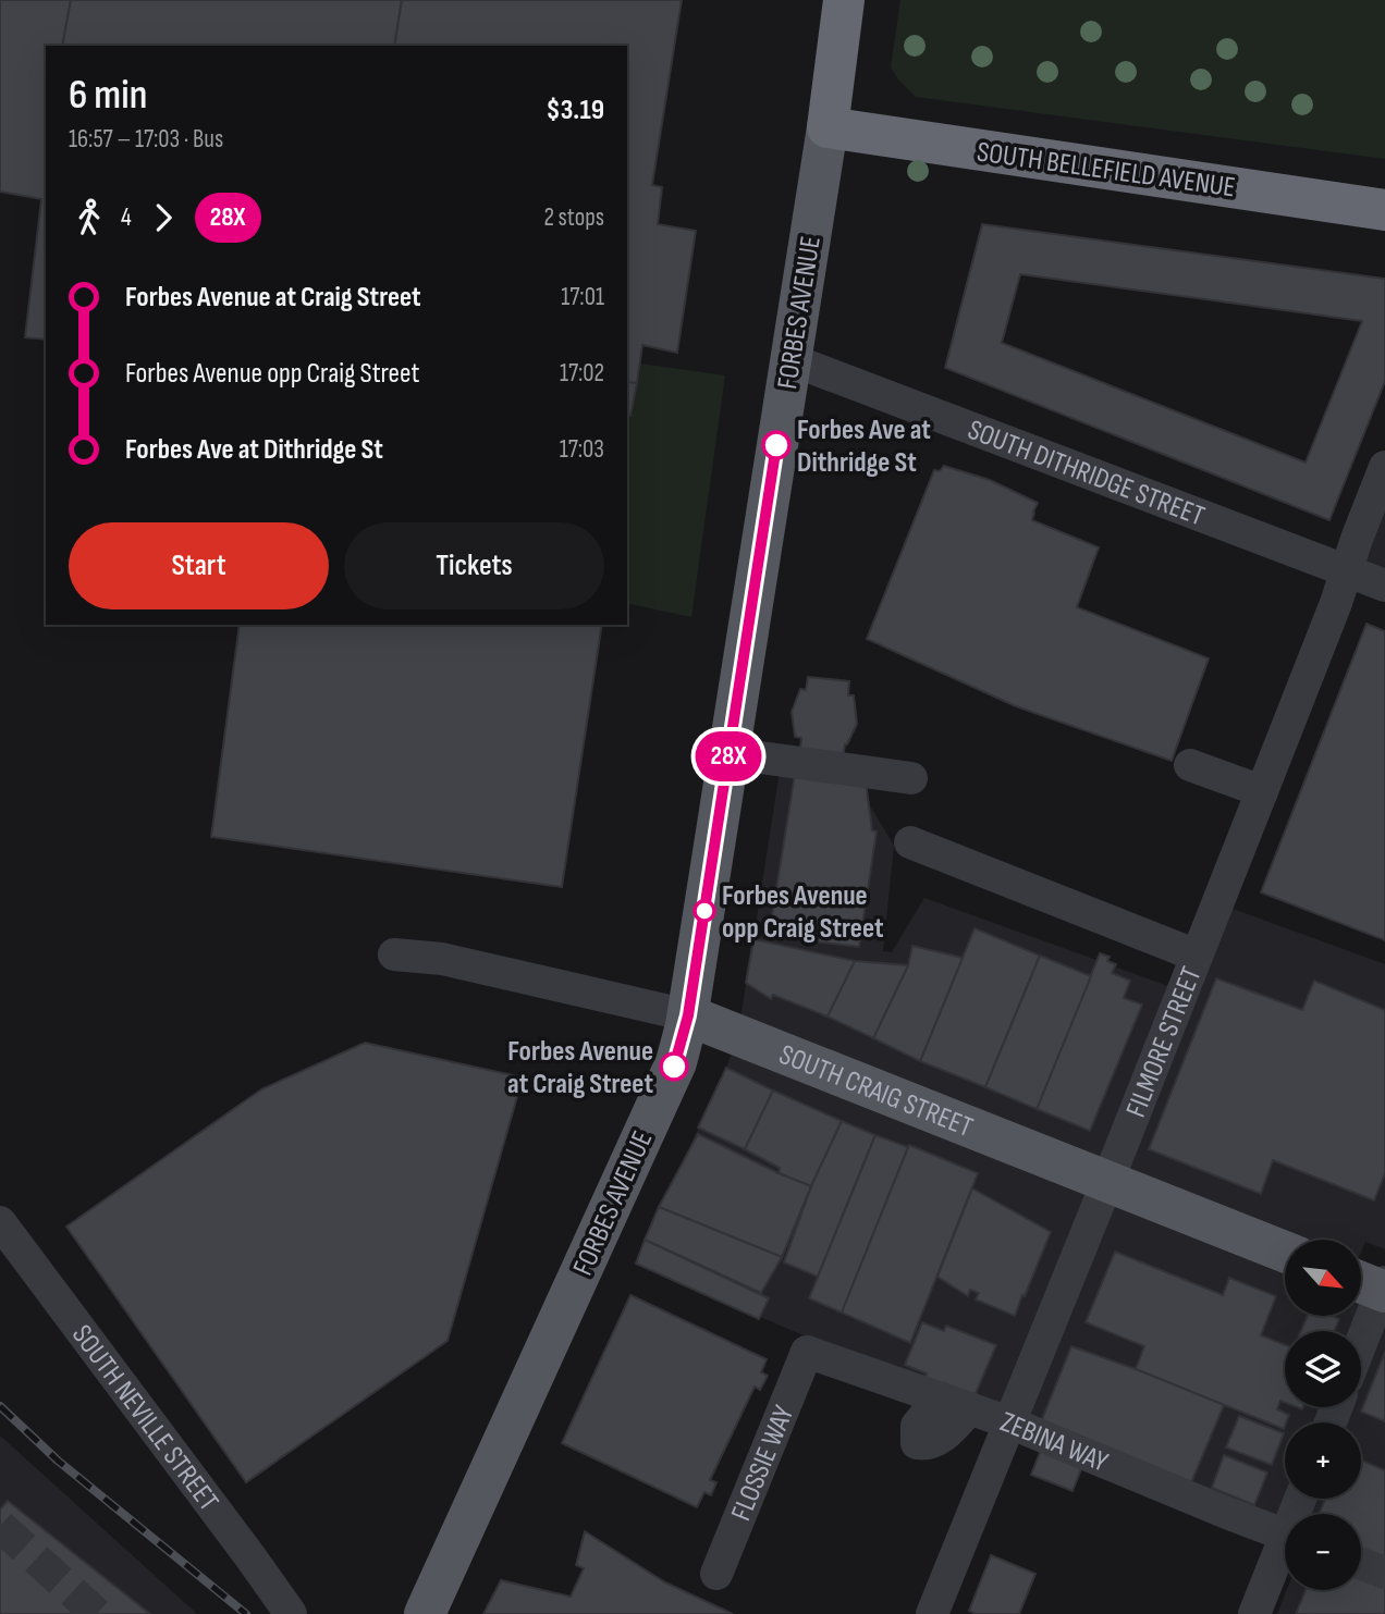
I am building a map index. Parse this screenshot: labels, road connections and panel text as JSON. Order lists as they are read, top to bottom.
{
  "streets": {
    "highway": ["SOUTH BELLEFIELD AVENUE", "FORBES AVENUE"],
    "main road": ["SOUTH CRAIG STREET"],
    "street": [
      "SOUTH DITHRIDGE STREET",
      "FILMORE STREET",
      "SOUTH NEVILLE STREET",
      "ZEBINA WAY",
      "FLOSSIE WAY"
    ]
  },
  "crossings": [
    ["SOUTH BELLEFIELD AVENUE", "FORBES AVENUE"],
    ["FORBES AVENUE", "SOUTH DITHRIDGE STREET"],
    ["FORBES AVENUE", "SOUTH CRAIG STREET"],
    ["SOUTH DITHRIDGE STREET", "FILMORE STREET"],
    ["FILMORE STREET", "SOUTH CRAIG STREET"],
    ["FILMORE STREET", "ZEBINA WAY"],
    ["ZEBINA WAY", "FLOSSIE WAY"]
  ],
  "places": ["Forbes Ave at Dithridge St", "Forbes Avenue opp Craig Street", "Forbes Avenue at Craig Street"],
  "lines": ["bus line 28X"],
  "north": "bottom right",
  "page": {
    "on_map": "28X",
    "heading": ["6 min", "16:57 – 17:03 · Bus", "$3.19"],
    "legs": ["4", "28X", "2 stops"],
    "list": [
      {
        "name": "Forbes Avenue at Craig Street",
        "value": "17:01"
      },
      {
        "name": "Forbes Avenue opp Craig Street",
        "value": "17:02"
      },
      {
        "name": "Forbes Ave at Dithridge St",
        "value": "17:03"
      }
    ],
    "buttons": ["Start", "Tickets"],
    "map_buttons": ["+", "−"]
  }
}
